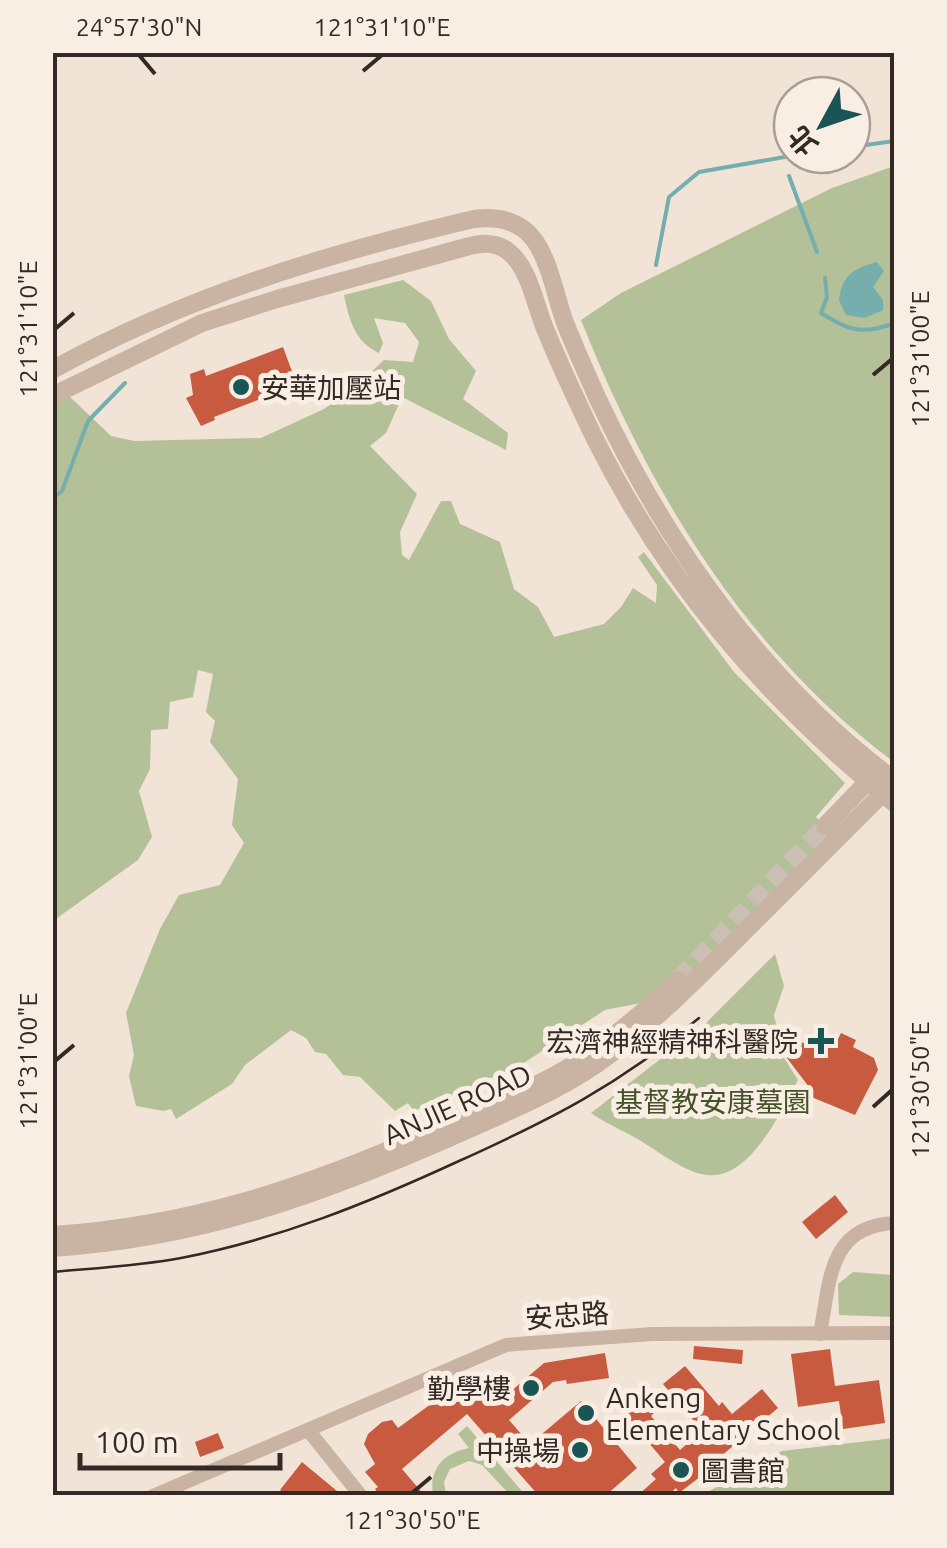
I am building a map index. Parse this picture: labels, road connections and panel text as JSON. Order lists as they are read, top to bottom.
{
  "streets": {
    "street": ["ANJIE ROAD", "安忠路"]
  },
  "parks": ["基督教安康墓園"],
  "places": {
    "other": [
      "安華加壓站",
      "勤學樓",
      "Ankeng Elementary School",
      "中操場",
      "圖書館"
    ],
    "health": ["宏濟神經精神科醫院"]
  },
  "scale_bar": "100 m",
  "north": "bottom left",
  "coordinates": [
    "24°57'30\"N",
    "121°31'10\"E",
    "121°31'00\"E",
    "121°30'50\"E"
  ]
}
